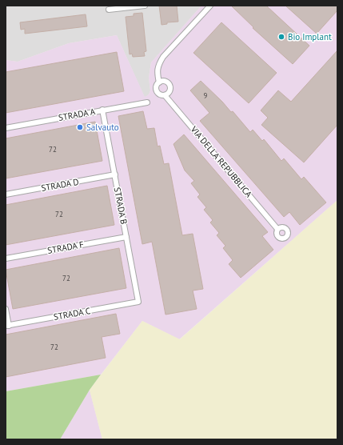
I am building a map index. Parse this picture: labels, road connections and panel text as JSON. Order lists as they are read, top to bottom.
{
  "streets": {
    "street": [
      "STRADA A",
      "VIA DELLA REPUBBLICA",
      "STRADA D",
      "STRADA B",
      "STRADA F",
      "STRADA C"
    ]
  },
  "crossings": [
    ["STRADA A", "STRADA B"],
    ["STRADA D", "STRADA B"],
    ["STRADA B", "STRADA F"],
    ["STRADA B", "STRADA C"]
  ],
  "places": ["Bio Implant", "Salvauto"],
  "house_numbers": [
    "9",
    "72",
    "72",
    "72",
    "72"
  ]
}
